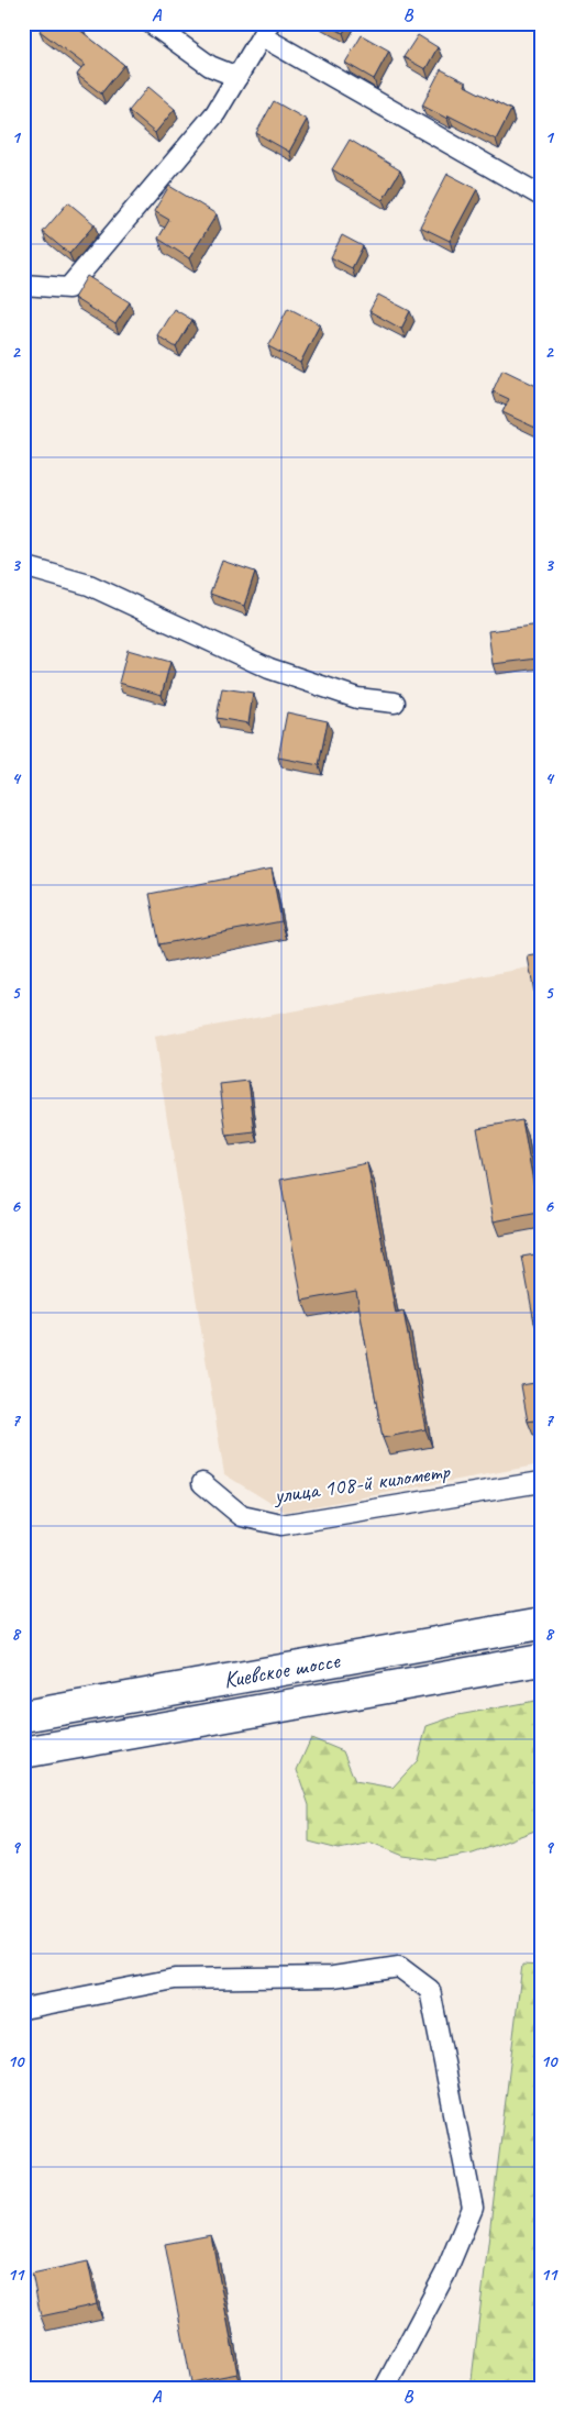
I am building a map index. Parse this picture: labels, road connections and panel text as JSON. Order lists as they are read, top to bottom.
{
  "streets": {
    "highway": ["Киевское шоссе"],
    "street": ["улица 108-й километр"]
  },
  "grid": {
    "columns": ["A", "B"],
    "rows": [
      "1",
      "2",
      "3",
      "4",
      "5",
      "6",
      "7",
      "8",
      "9",
      "10",
      "11"
    ]
  }
}
